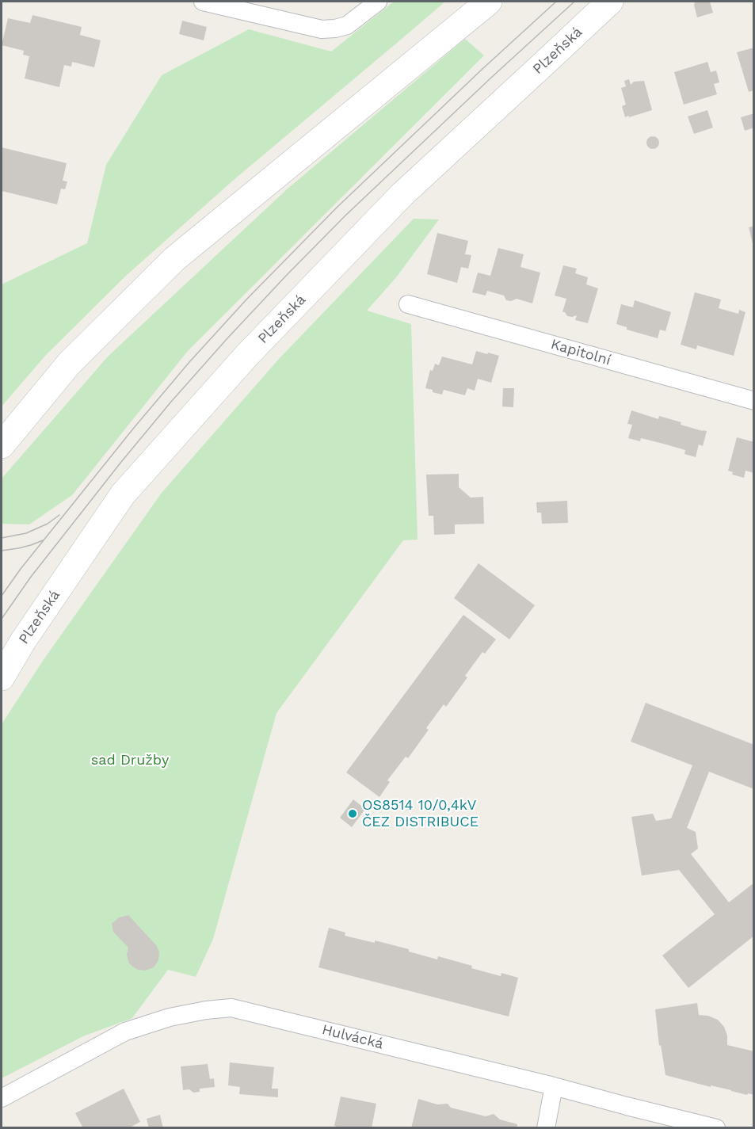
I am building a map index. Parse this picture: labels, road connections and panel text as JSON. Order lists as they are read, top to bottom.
{
  "streets": {
    "main road": ["Plzeňská"],
    "street": ["Kapitolní", "Hulvácká"]
  },
  "parks": ["sad Družby"],
  "places": ["OS8514 10/0,4kV ČEZ DISTRIBUCE"]
}
